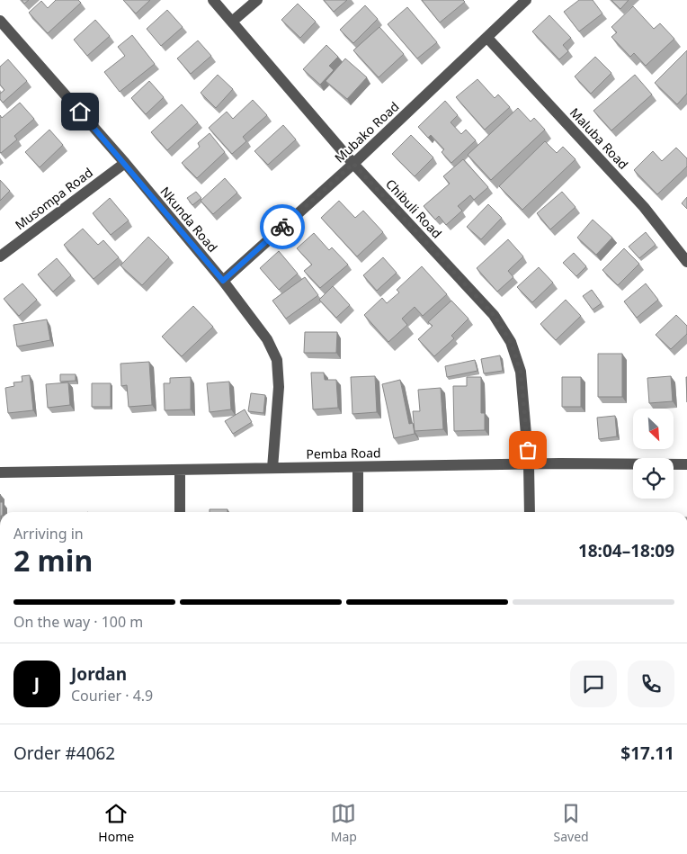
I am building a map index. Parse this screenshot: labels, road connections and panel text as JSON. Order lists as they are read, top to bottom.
{
  "streets": {
    "street": [
      "Mubako Road",
      "Maluba Road",
      "Musompa Road",
      "Chibuli Road",
      "Nkunda Road",
      "Pemba Road"
    ]
  },
  "crossings": [
    ["Mubako Road", "Maluba Road"],
    ["Mubako Road", "Chibuli Road"],
    ["Mubako Road", "Nkunda Road"],
    ["Musompa Road", "Nkunda Road"],
    ["Chibuli Road", "Pemba Road"],
    ["Nkunda Road", "Pemba Road"]
  ],
  "north": "bottom right",
  "page": {
    "heading": ["2 min", "Arriving in", "18:04–18:09"],
    "panel": [
      "Jordan",
      "Courier · 4.9",
      "Order #4062",
      "$17.11"
    ],
    "bar": "On the way · 100 m",
    "round": "J",
    "tabs": ["Home", "Map", "Saved"]
  }
}
